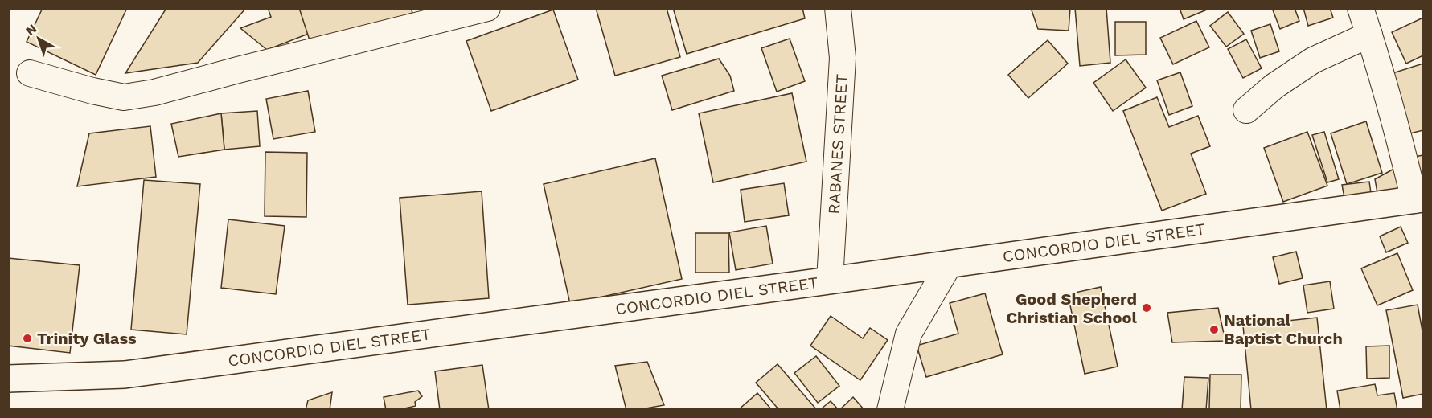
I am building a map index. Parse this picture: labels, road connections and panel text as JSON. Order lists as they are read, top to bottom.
{
  "streets": {
    "main road": ["CONCORDIO DIEL STREET"],
    "street": ["RABANES STREET"]
  },
  "crossings": [
    ["RABANES STREET", "CONCORDIO DIEL STREET"]
  ],
  "places": ["Good Shepherd Christian School", "National Baptist Church", "Trinity Glass"],
  "north": "top left"
}
